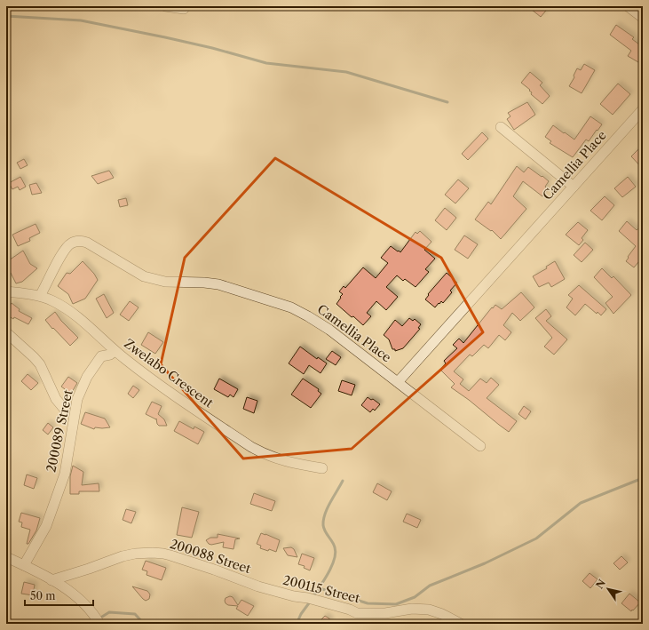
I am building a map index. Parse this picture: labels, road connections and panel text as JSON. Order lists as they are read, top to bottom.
{
  "streets": {
    "street": [
      "Camellia Place",
      "Zwelabo Crescent",
      "200089 Street",
      "200088 Street",
      "200115 Street"
    ]
  },
  "crossings": [
    ["Camellia Place", "Zwelabo Crescent"],
    ["Zwelabo Crescent", "200089 Street"],
    ["200088 Street", "200115 Street"]
  ],
  "scale_bar": "50 m",
  "north": "top left"
}
